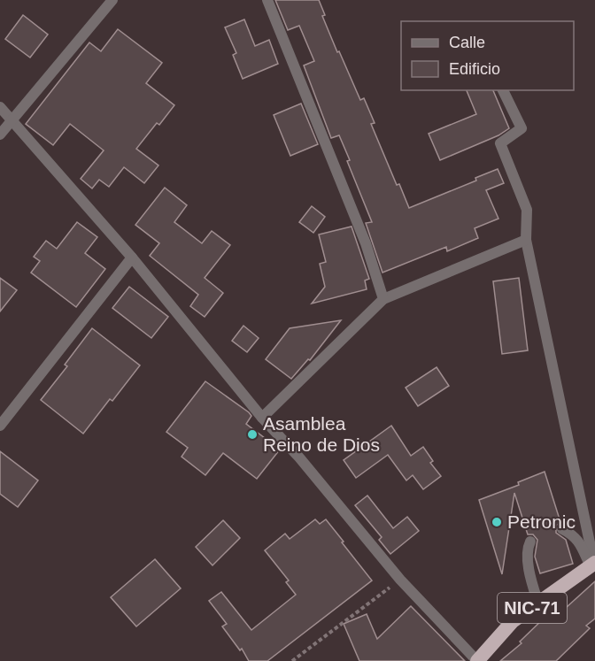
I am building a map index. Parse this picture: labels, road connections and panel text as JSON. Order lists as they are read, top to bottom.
{
  "streets": {
    "highway": ["NIC-71"]
  },
  "places": ["Asamblea Reino de Dios", "Petronic"],
  "legend": ["Calle", "Edificio"]
}
